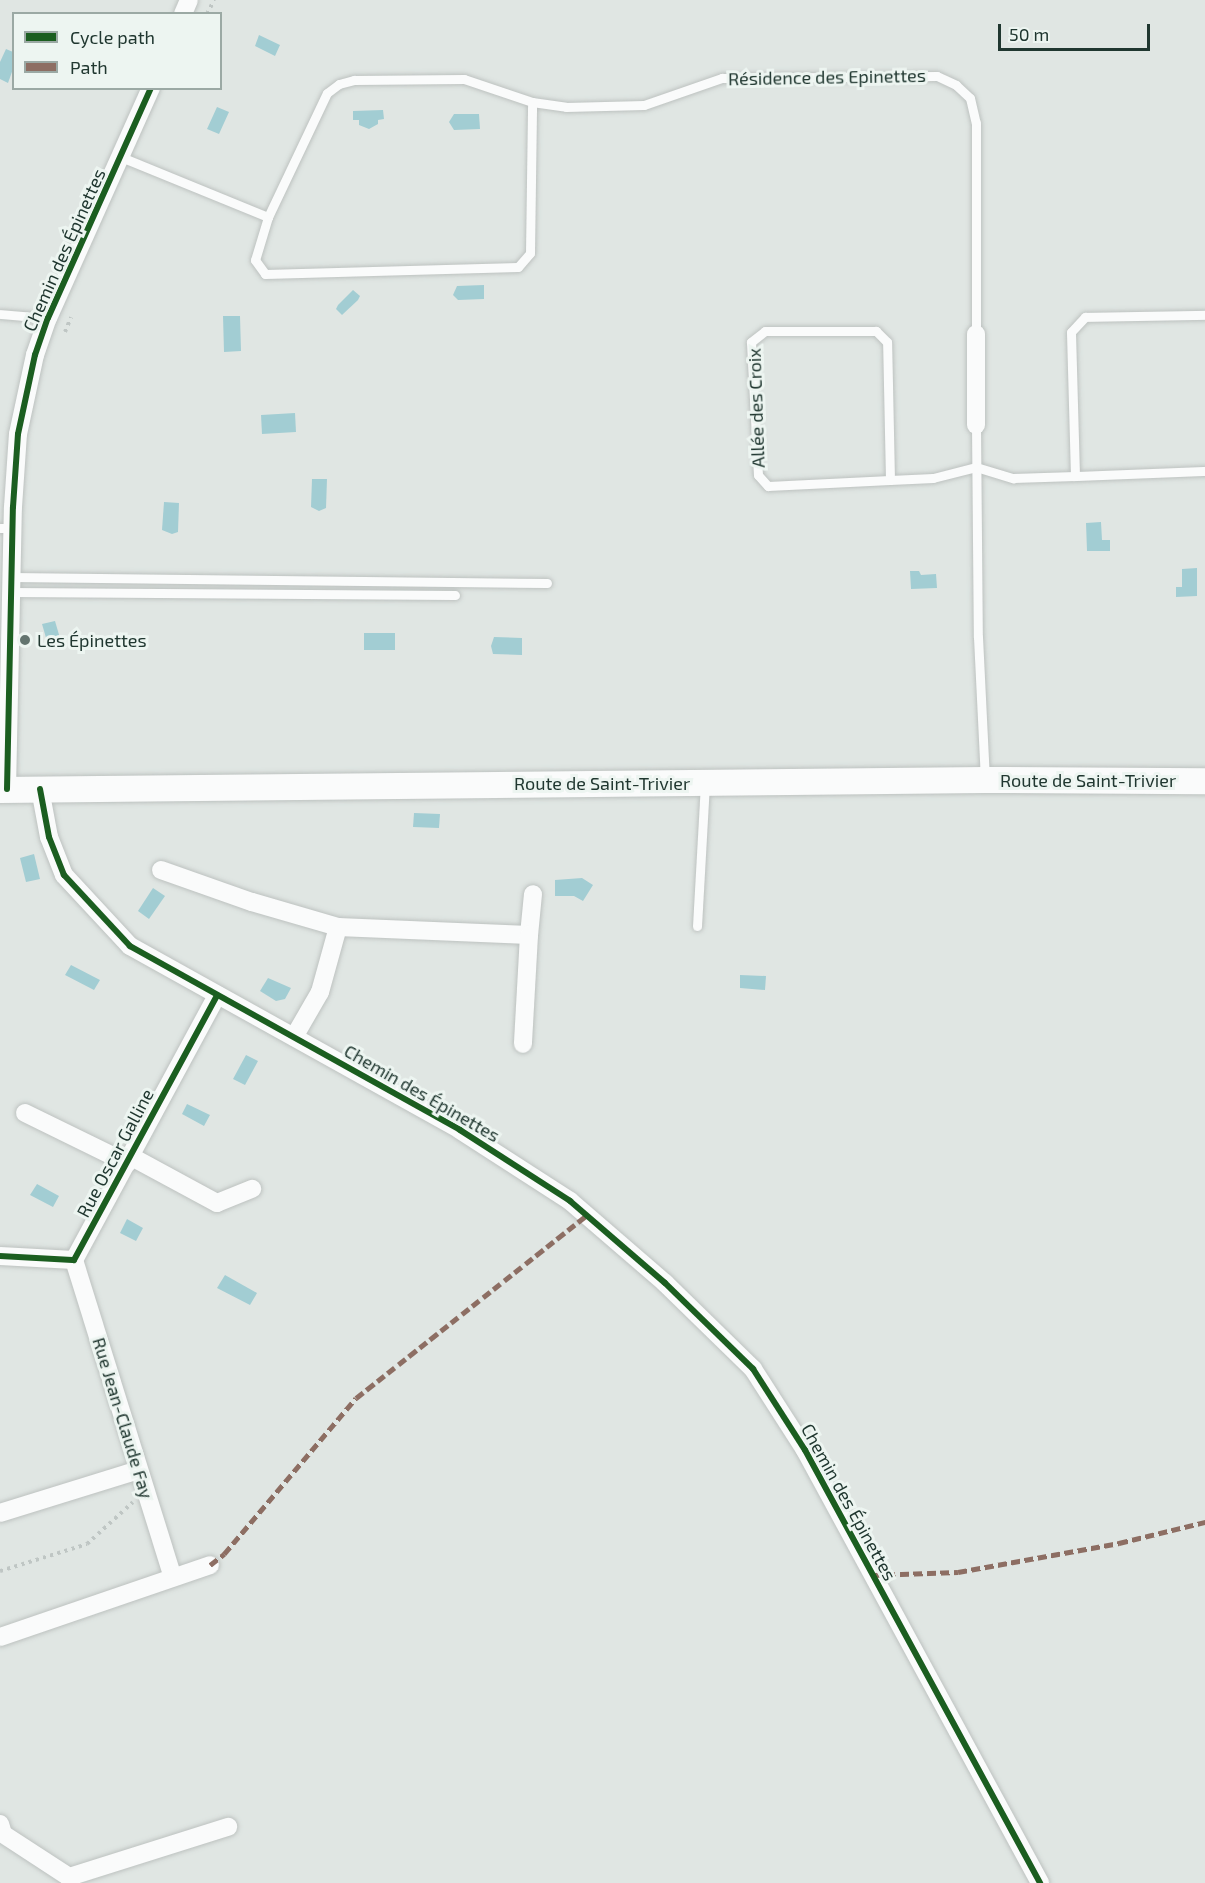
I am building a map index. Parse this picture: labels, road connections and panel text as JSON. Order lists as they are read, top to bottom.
{
  "streets": {
    "main road": ["Route de Saint-Trivier"],
    "street": [
      "Résidence des Epinettes",
      "Chemin des Épinettes",
      "Rue Oscar Galline",
      "Rue Jean-Claude Fay"
    ],
    "lane": ["Allée des Croix"]
  },
  "crossings": [
    ["Résidence des Epinettes", "Allée des Croix"],
    ["Chemin des Épinettes", "Route de Saint-Trivier"],
    ["Chemin des Épinettes", "Rue Oscar Galline"],
    ["Rue Oscar Galline", "Rue Jean-Claude Fay"]
  ],
  "places": ["Les Épinettes"],
  "legend": ["Cycle path", "Path"],
  "scale_bar": "50 m"
}
